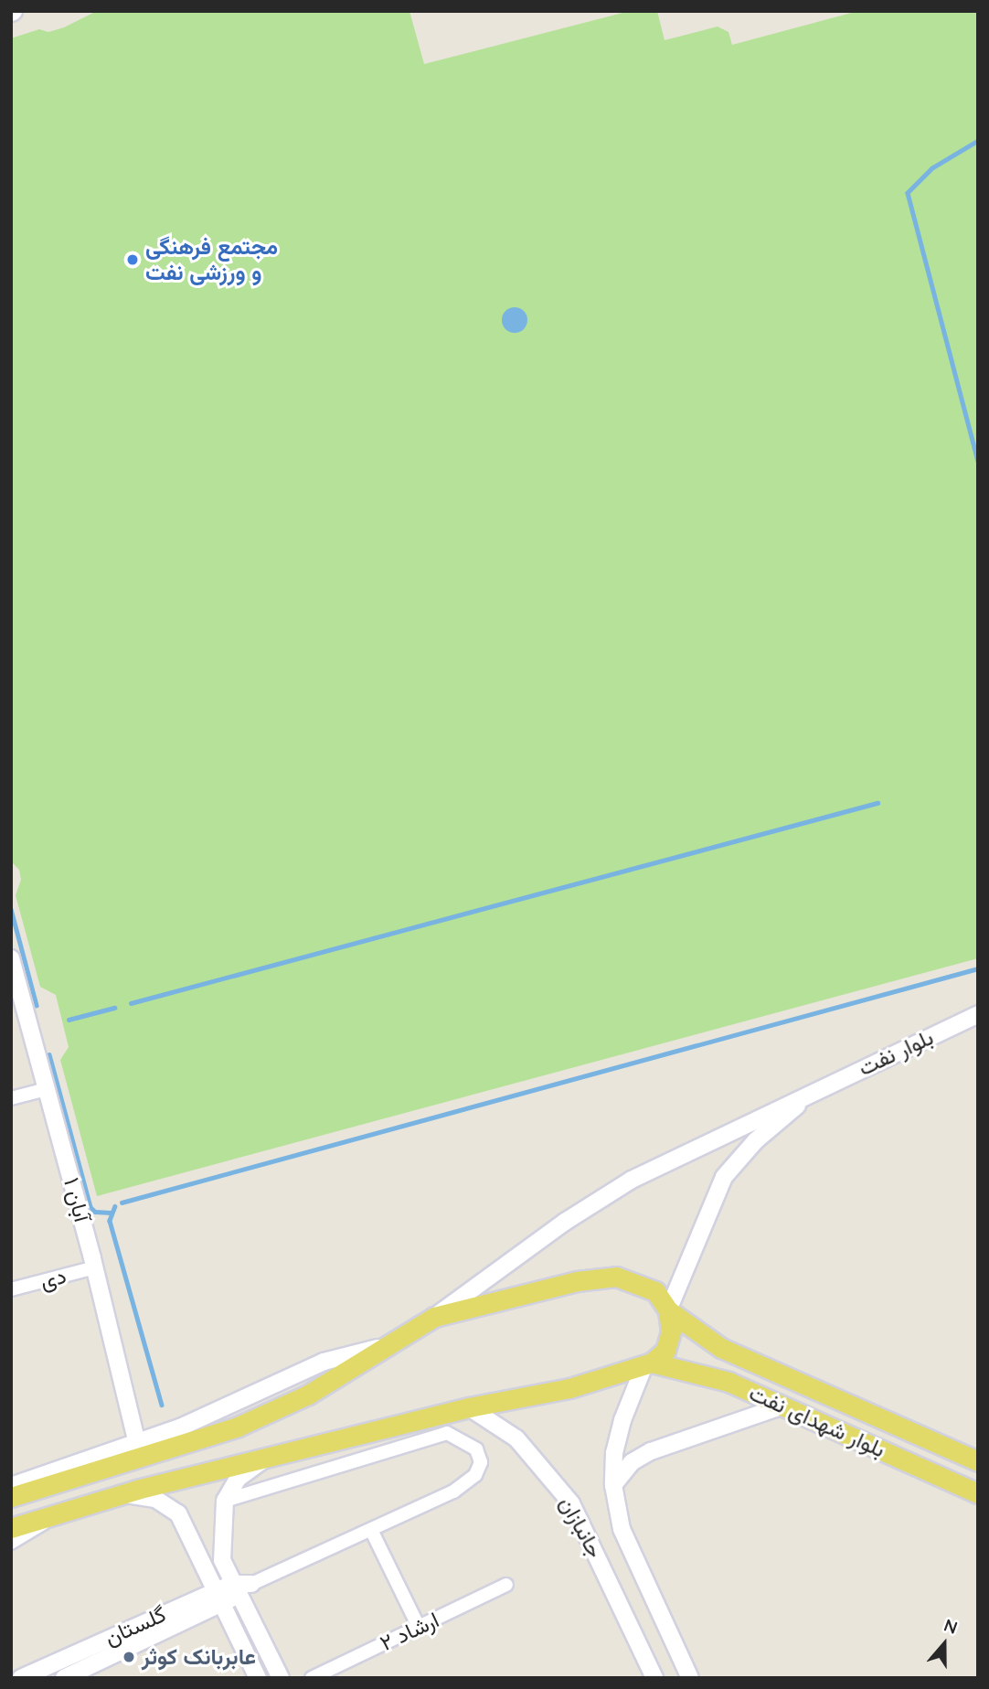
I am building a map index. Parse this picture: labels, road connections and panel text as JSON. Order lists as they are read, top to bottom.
{
  "streets": {
    "main road": ["بلوار شهدای نفت"],
    "street": [
      "بلوار نفت",
      "آبان ۱",
      "دی",
      "جانبازان",
      "گلستان",
      "ارشاد ۲"
    ]
  },
  "crossings": [
    ["آبان ۱", "دی"],
    ["بلوار شهدای نفت", "جانبازان"]
  ],
  "places": ["مجتمع فرهنگى و ورزشى نفت", "عابربانک کوثر"],
  "north": "top"
}
